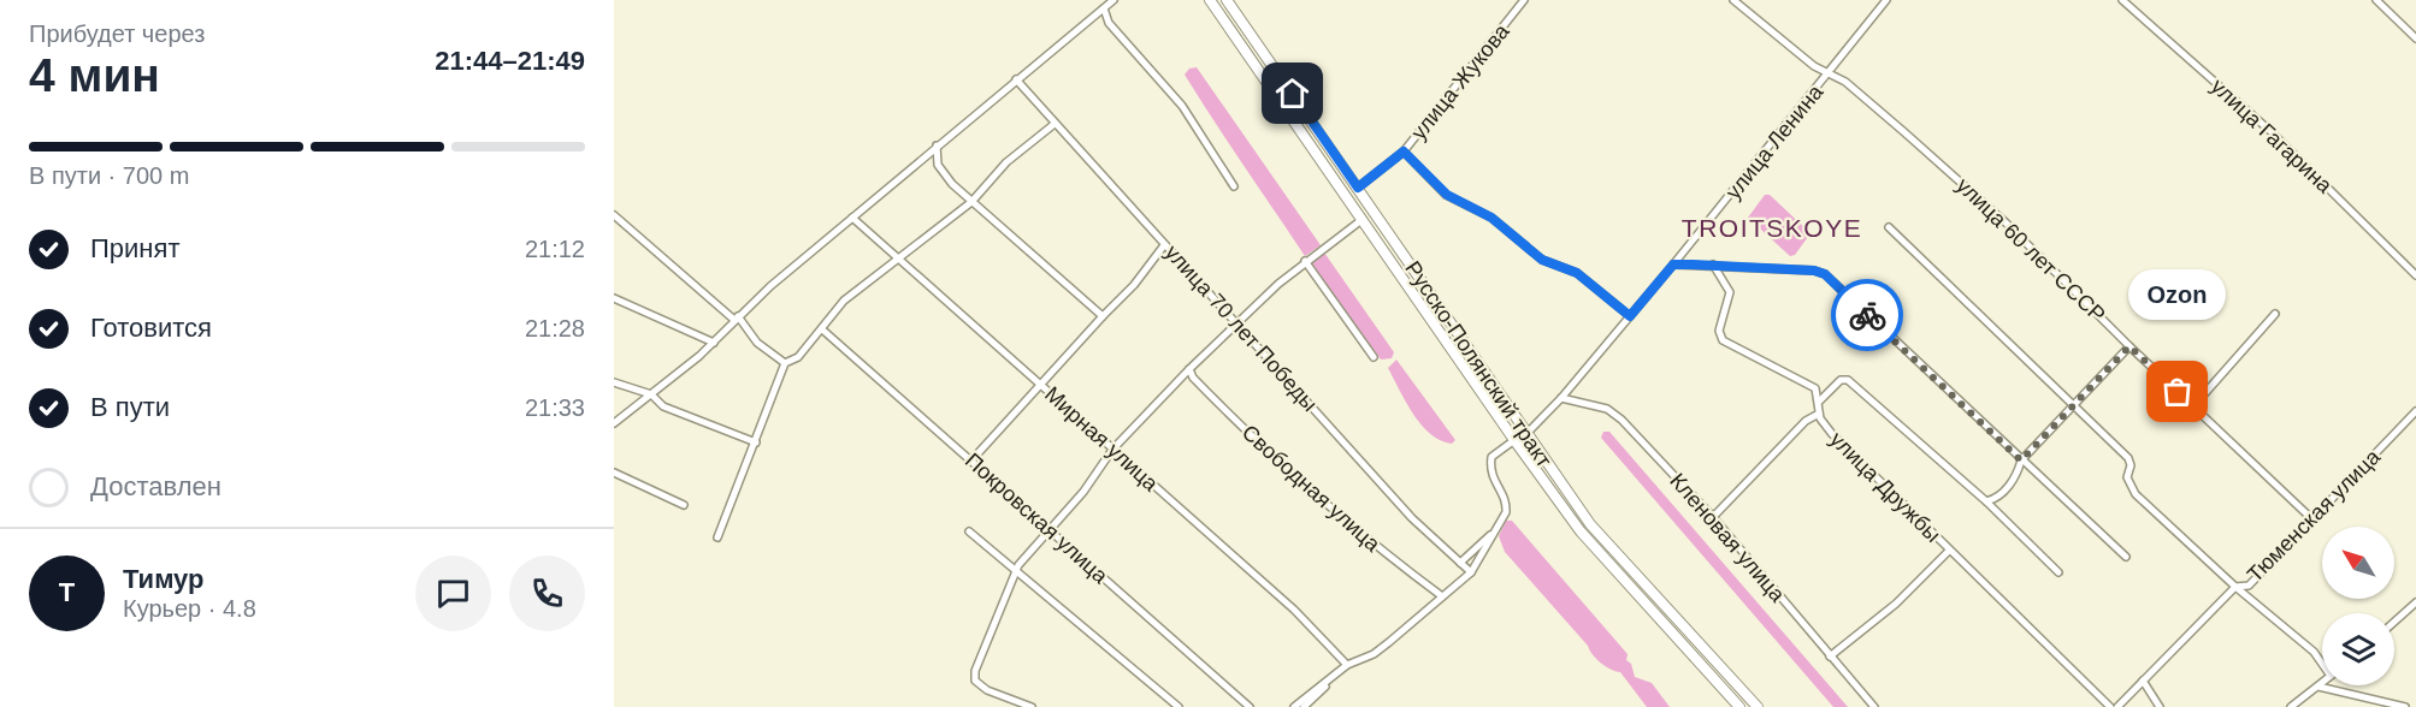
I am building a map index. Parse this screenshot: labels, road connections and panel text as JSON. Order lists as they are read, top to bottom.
{
  "streets": {
    "main road": ["Русско-Полянский тракт"],
    "street": [
      "улица Жукова",
      "улица Гагарина",
      "улица Ленина",
      "улица 60 лет СССР",
      "улица 70 лет Победы",
      "Мирная улица",
      "улица Дружбы",
      "Свободная улица",
      "Тюменская улица",
      "Покровская улица",
      "Кленовая улица"
    ]
  },
  "crossings": [
    ["улица Жукова", "Русско-Полянский тракт"],
    ["улица Ленина", "улица 60 лет СССР"],
    ["улица Ленина", "Русско-Полянский тракт"],
    ["улица Ленина", "Кленовая улица"],
    ["улица 60 лет СССР", "Тюменская улица"]
  ],
  "districts": ["TROITSKOYE"],
  "places": ["Ozon"],
  "north": "top left",
  "page": {
    "heading": ["4 мин", "Прибудет через", "21:44–21:49"],
    "panel": ["Тимур", "Курьер · 4.8"],
    "bar": "В пути · 700 m",
    "list": [
      ["Принят", "21:12"],
      ["Готовится", "21:28"],
      ["В пути", "21:33"],
      "Доставлен"
    ],
    "bubble": "Ozon",
    "round": "Т"
  }
}
